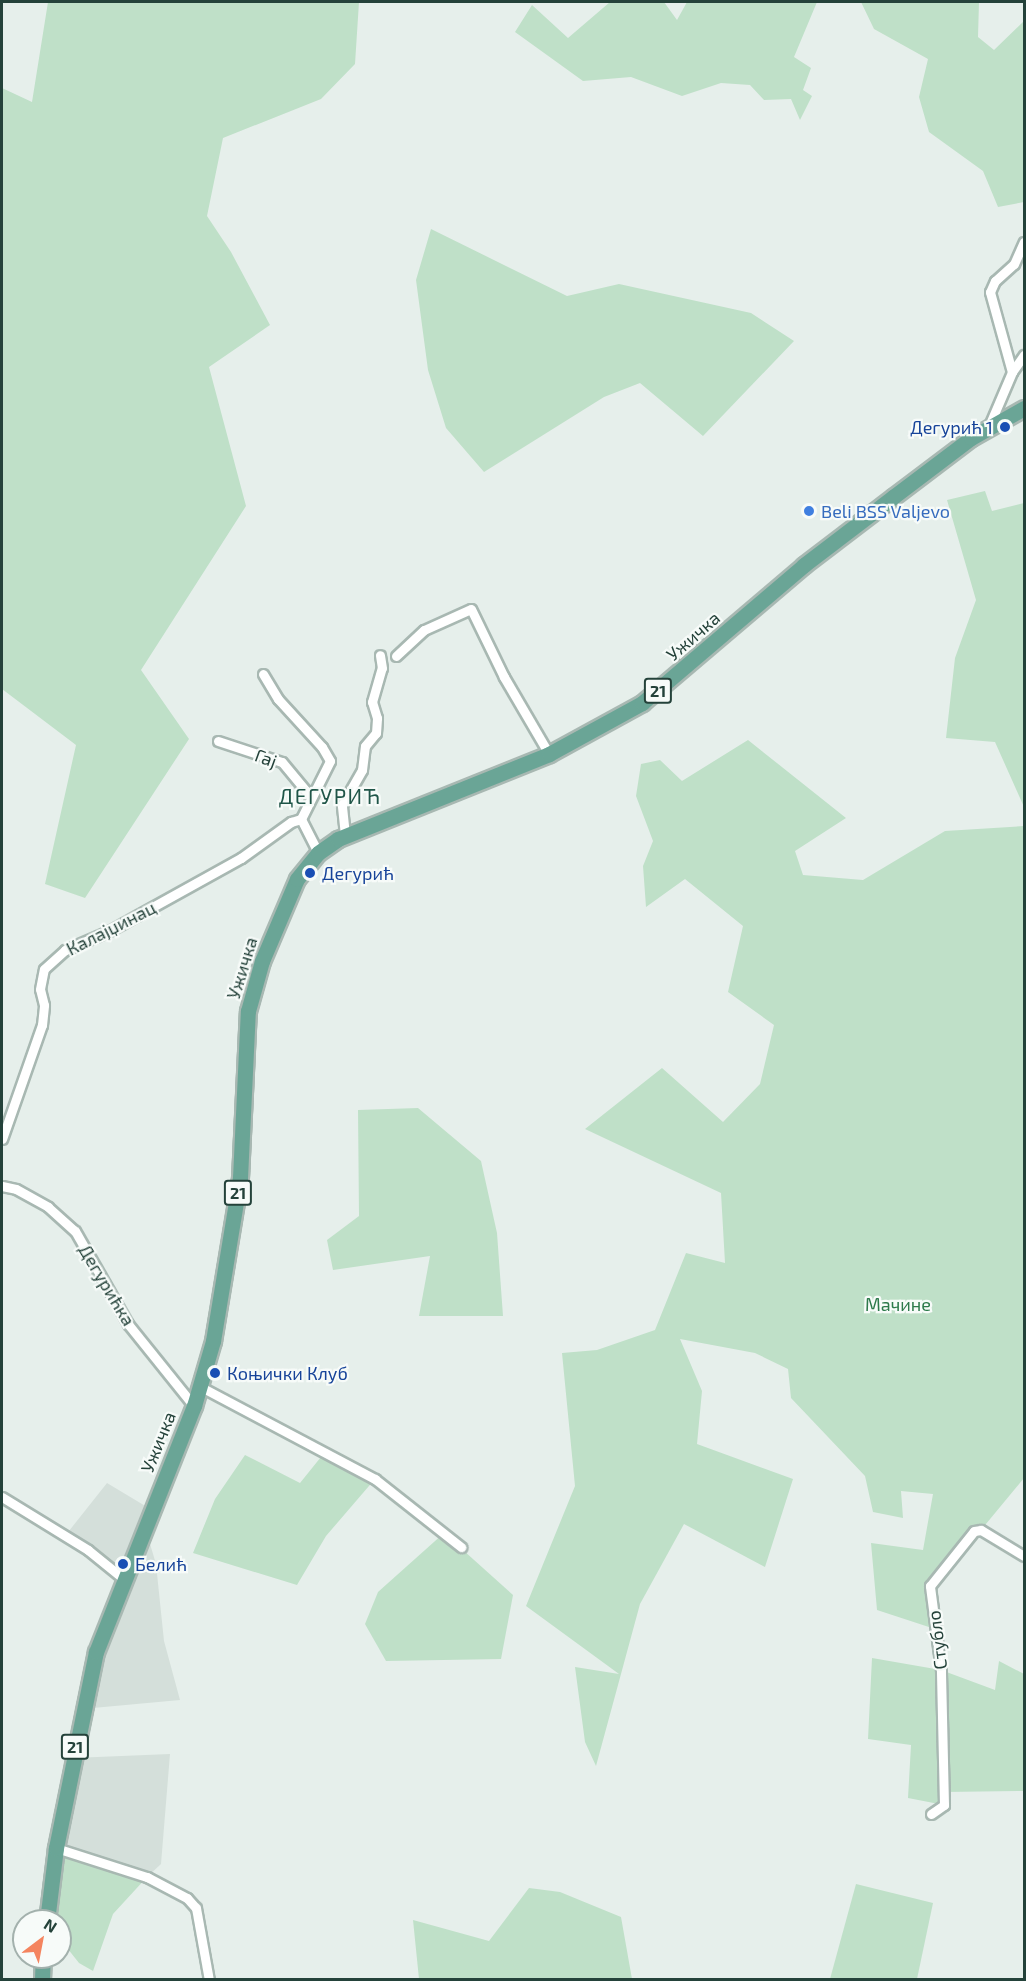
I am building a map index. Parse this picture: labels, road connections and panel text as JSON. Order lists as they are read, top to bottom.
{
  "streets": {
    "main road": ["Ужичка", "21"],
    "street": [
      "Гај",
      "Калајџинац",
      "Дегурићка",
      "Стубло"
    ]
  },
  "crossings": [
    ["Ужичка", "Дегурићка"]
  ],
  "districts": ["ДЕГУРИЋ"],
  "parks": ["Мачине"],
  "places": [
    "Дегурић 1",
    "Beli BSS Valjevo",
    "Дегурић",
    "Коњички Клуб",
    "Белић"
  ],
  "north": "top right"
}
